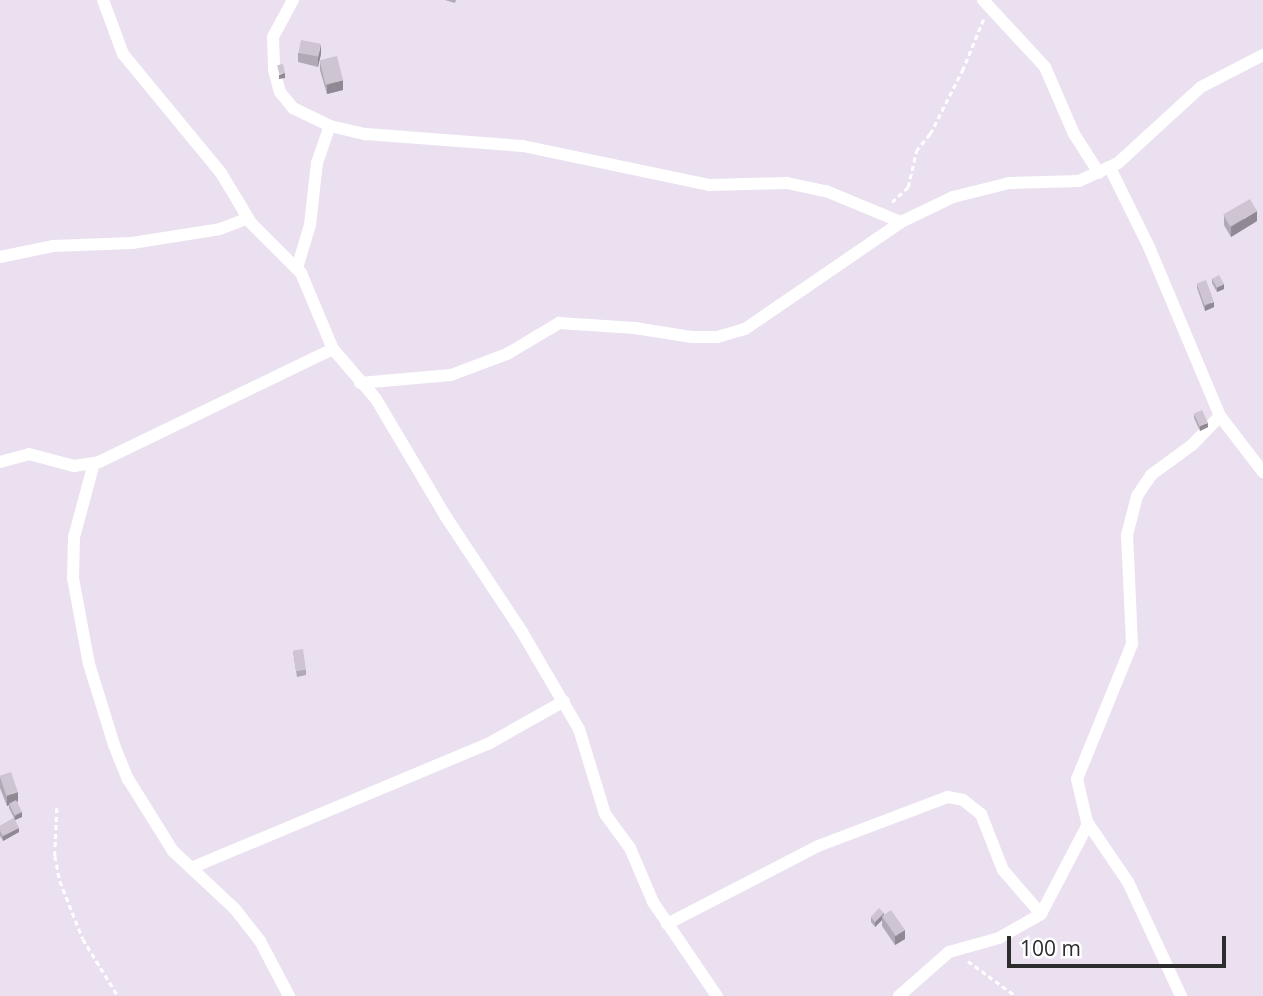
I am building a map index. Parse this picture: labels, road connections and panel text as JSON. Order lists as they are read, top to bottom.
{
  "scale_bar": "100 m"
}
